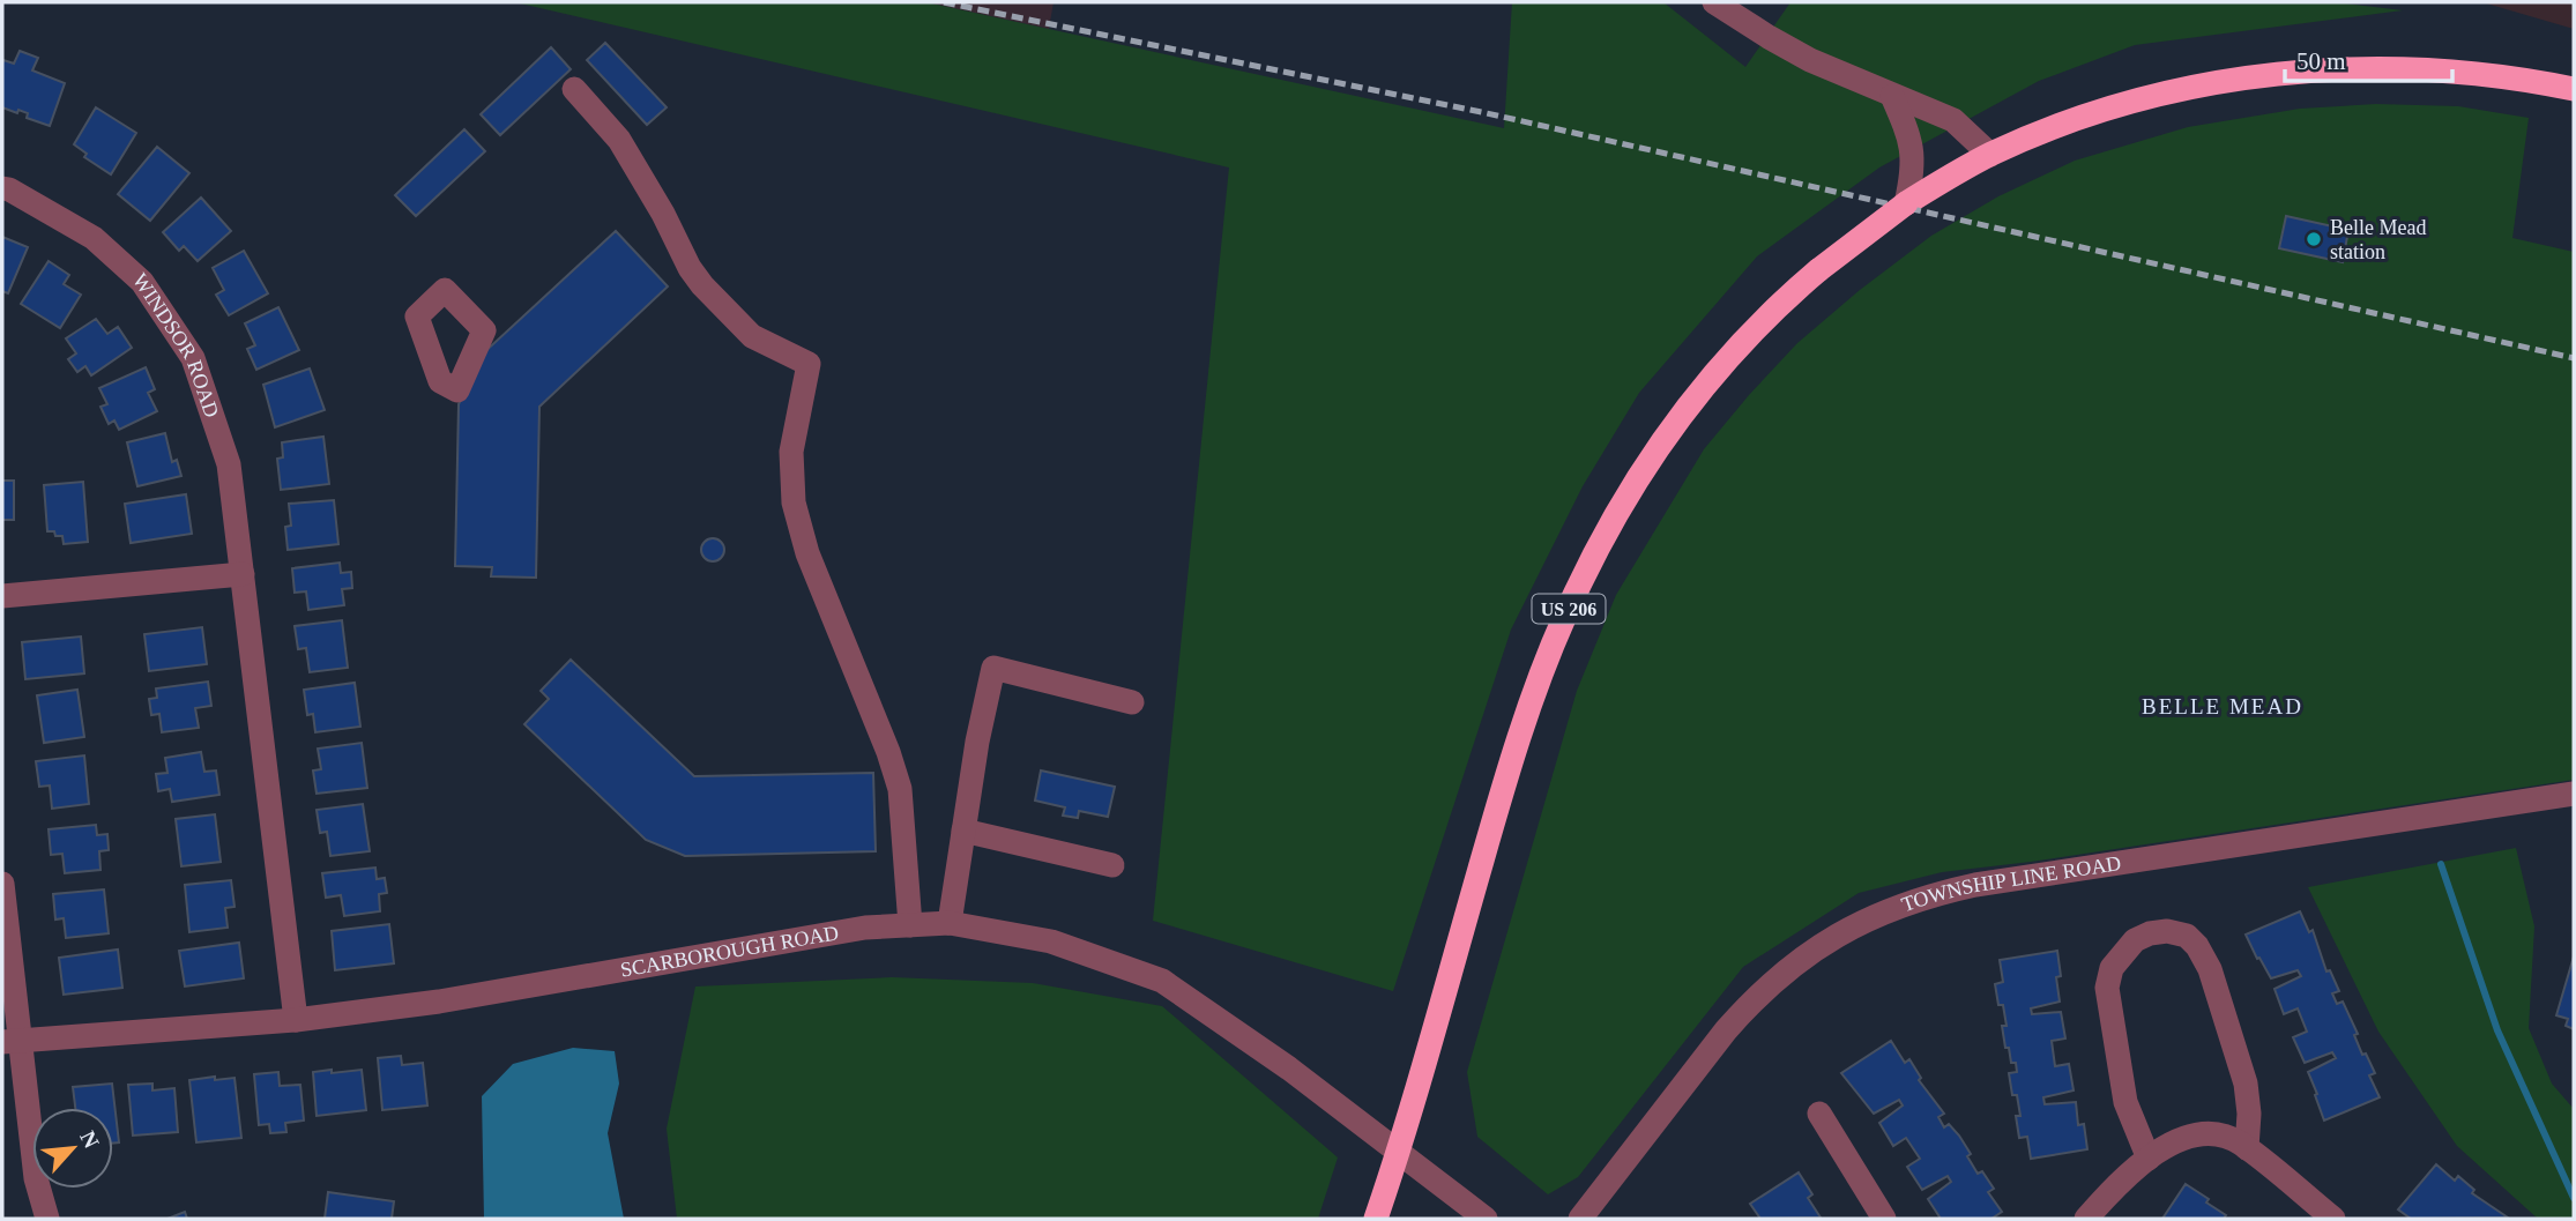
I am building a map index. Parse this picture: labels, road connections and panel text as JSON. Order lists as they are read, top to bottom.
{
  "streets": {
    "highway": ["US 206"],
    "street": ["WINDSOR ROAD", "TOWNSHIP LINE ROAD", "SCARBOROUGH ROAD"]
  },
  "crossings": [
    ["WINDSOR ROAD", "SCARBOROUGH ROAD"],
    ["US 206", "SCARBOROUGH ROAD"]
  ],
  "districts": ["BELLE MEAD"],
  "places": ["Belle Mead station"],
  "scale_bar": "50 m",
  "north": "top right"
}
